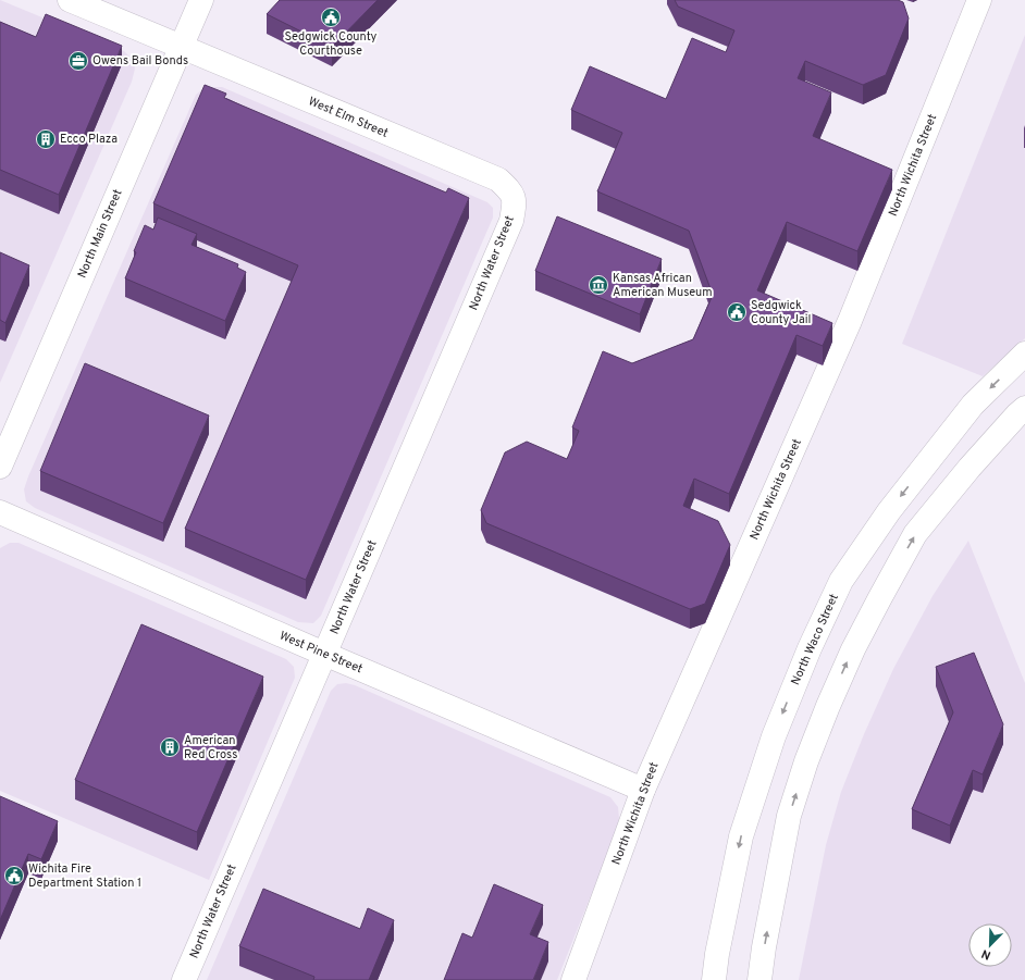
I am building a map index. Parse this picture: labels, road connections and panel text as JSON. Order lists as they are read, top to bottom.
{
  "streets": {
    "street": [
      "West Elm Street",
      "North Wichita Street",
      "North Main Street",
      "North Water Street",
      "North Waco Street",
      "West Pine Street"
    ]
  },
  "crossings": [
    ["West Elm Street", "North Main Street"],
    ["West Elm Street", "North Water Street"],
    ["North Wichita Street", "West Pine Street"],
    ["North Water Street", "West Pine Street"]
  ],
  "places": {
    "public building": ["Sedgwick County Courthouse", "Sedgwick County Jail", "Wichita Fire Department Station 1"],
    "office": ["Owens Bail Bonds"],
    "building": ["Ecco Plaza", "American Red Cross"],
    "museum": ["Kansas African American Museum"]
  },
  "north": "bottom left"
}
